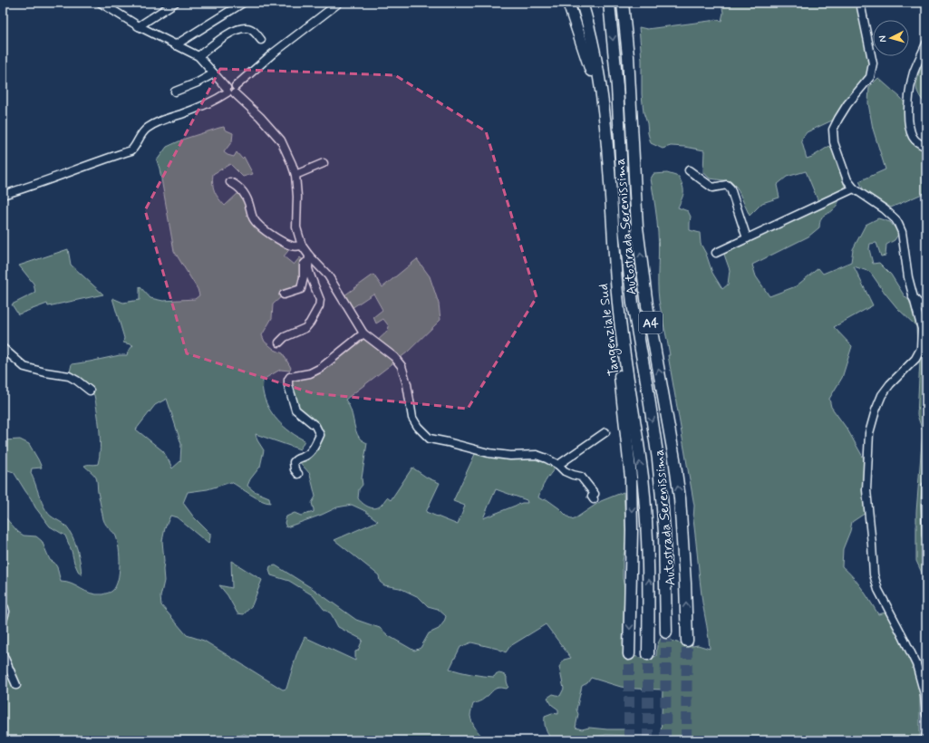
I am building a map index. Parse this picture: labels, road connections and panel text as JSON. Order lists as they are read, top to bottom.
{
  "streets": {
    "highway": ["Autostrada Serenissima", "A4", "Tangenziale Sud"]
  },
  "north": "left"
}
